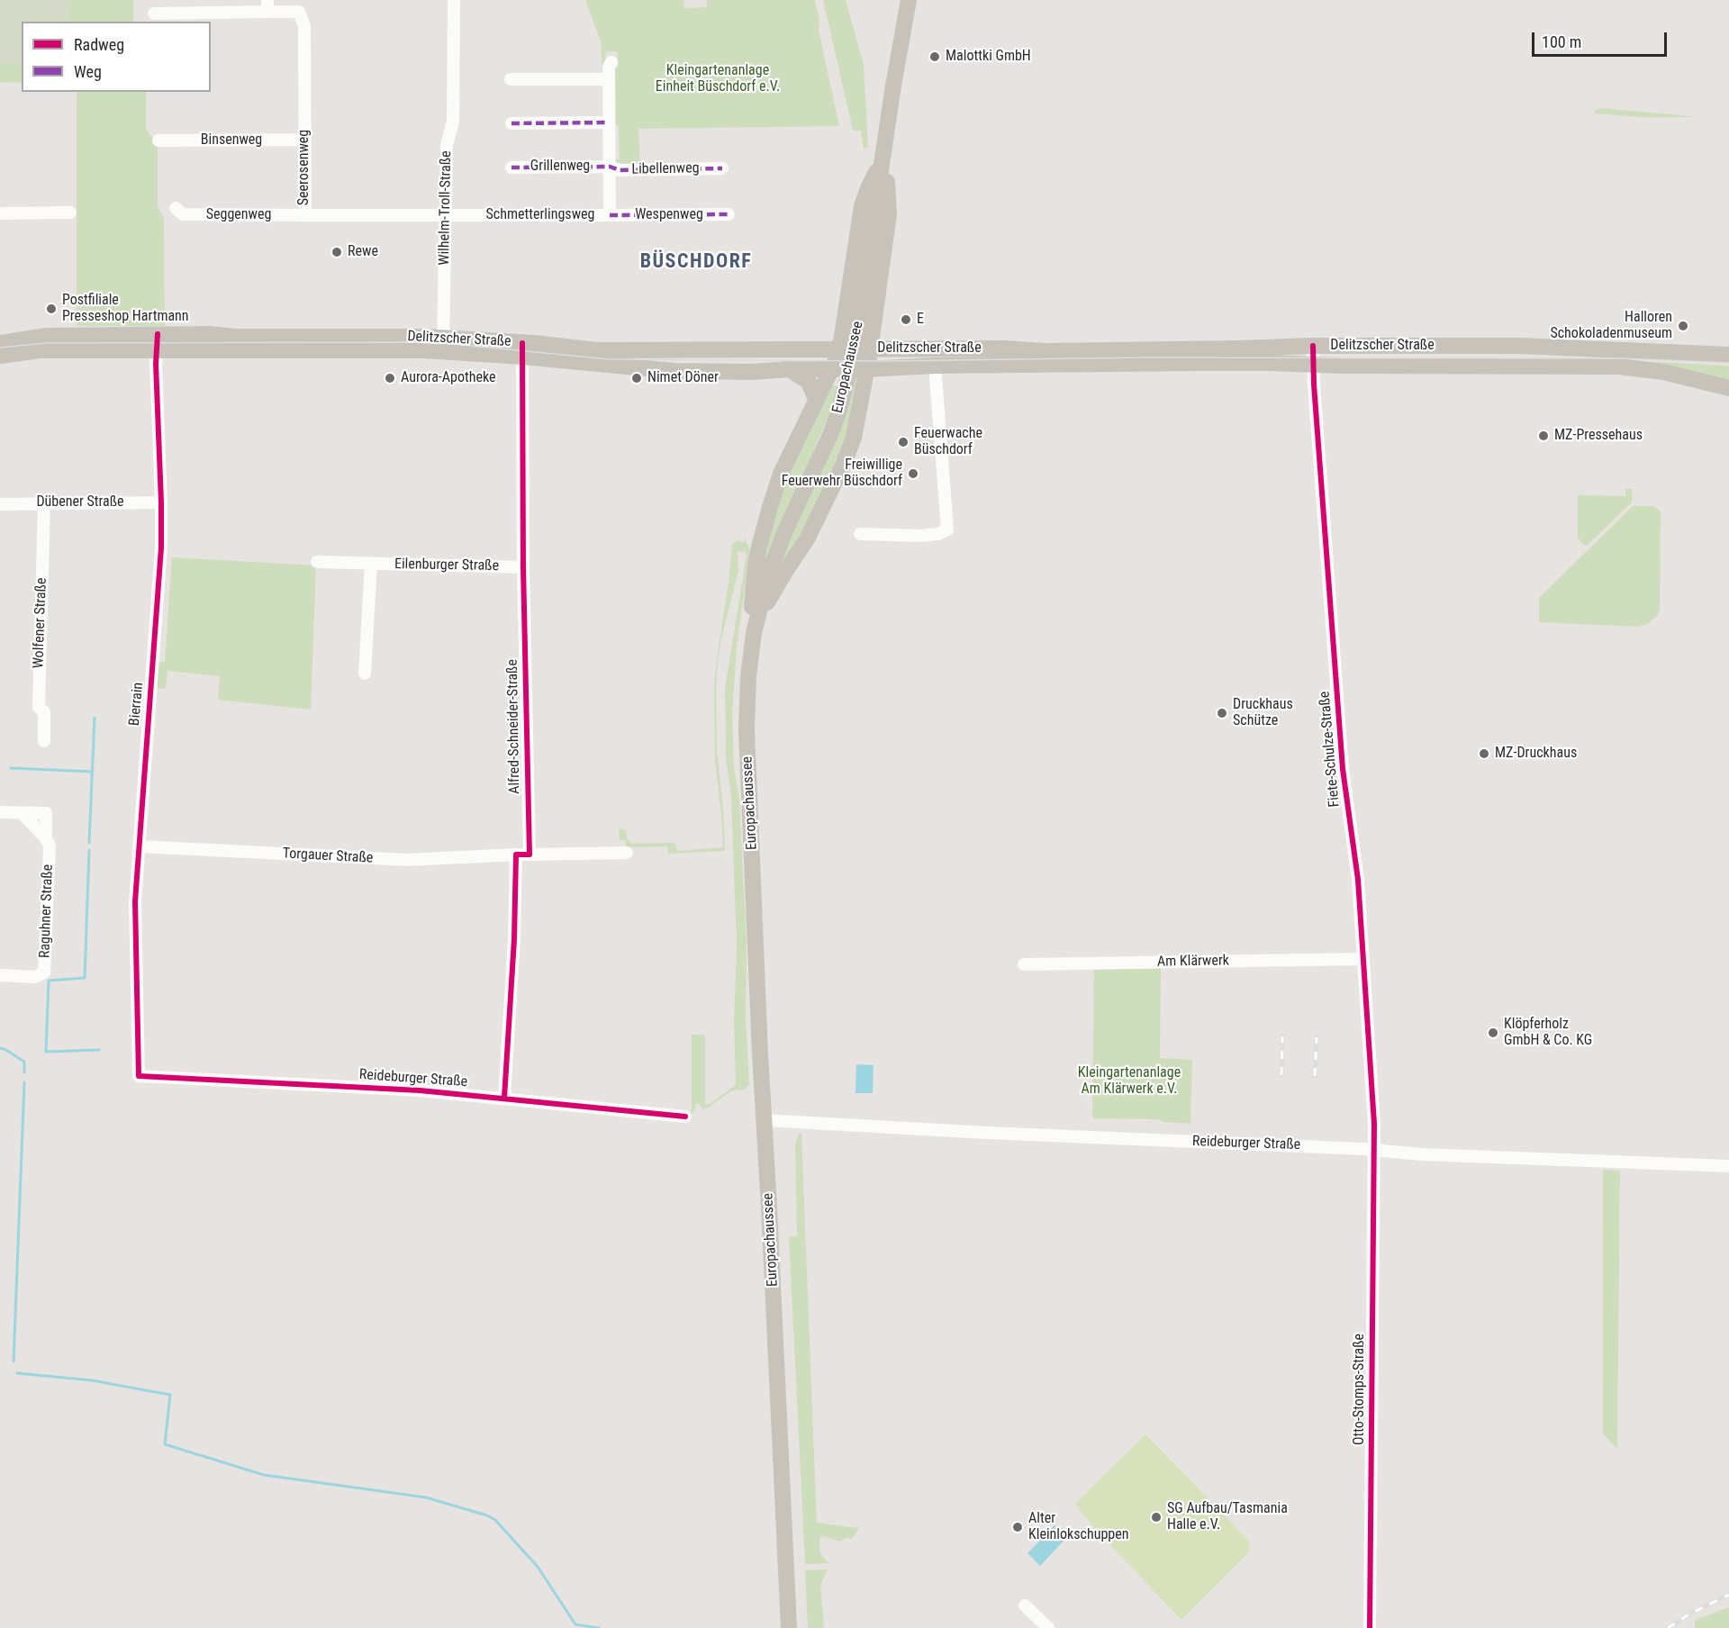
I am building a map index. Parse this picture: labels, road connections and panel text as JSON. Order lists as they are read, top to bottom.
{
  "streets": {
    "main road": ["Delitzscher Straße", "Europachaussee"],
    "street": [
      "Binsenweg",
      "Grillenweg",
      "Seerosenweg",
      "Libellenweg",
      "Wilhelm-Troll-Straße",
      "Seggenweg",
      "Schmetterlingsweg",
      "Wespenweg",
      "Dübener Straße",
      "Eilenburger Straße",
      "Wolfener Straße",
      "Bierrain",
      "Alfred-Schneider-Straße",
      "Fiete-Schulze-Straße",
      "Torgauer Straße",
      "Raguhner Straße",
      "Am Klärwerk",
      "Reideburger Straße",
      "Otto-Stomps-Straße"
    ]
  },
  "crossings": [
    ["Binsenweg", "Seerosenweg"],
    ["Grillenweg", "Libellenweg"],
    ["Grillenweg", "Schmetterlingsweg"],
    ["Seerosenweg", "Wilhelm-Troll-Straße"],
    ["Seerosenweg", "Seggenweg"],
    ["Seerosenweg", "Schmetterlingsweg"],
    ["Libellenweg", "Schmetterlingsweg"],
    ["Wilhelm-Troll-Straße", "Schmetterlingsweg"],
    ["Wilhelm-Troll-Straße", "Delitzscher Straße"],
    ["Schmetterlingsweg", "Wespenweg"],
    ["Delitzscher Straße", "Bierrain"],
    ["Delitzscher Straße", "Alfred-Schneider-Straße"],
    ["Delitzscher Straße", "Fiete-Schulze-Straße"],
    ["Europachaussee", "Reideburger Straße"],
    ["Dübener Straße", "Wolfener Straße"],
    ["Dübener Straße", "Bierrain"],
    ["Eilenburger Straße", "Alfred-Schneider-Straße"],
    ["Bierrain", "Torgauer Straße"],
    ["Bierrain", "Reideburger Straße"],
    ["Fiete-Schulze-Straße", "Am Klärwerk"],
    ["Fiete-Schulze-Straße", "Reideburger Straße"],
    ["Fiete-Schulze-Straße", "Otto-Stomps-Straße"],
    ["Reideburger Straße", "Otto-Stomps-Straße"]
  ],
  "districts": ["BÜSCHDORF"],
  "parks": ["Kleingartenanlage Einheit Büschdorf e.V.", "Kleingartenanlage Am Klärwerk e.V."],
  "places": [
    "Malottki GmbH",
    "Rewe",
    "Postfiliale Presseshop Hartmann",
    "E",
    "Halloren Schokoladenmuseum",
    "Aurora-Apotheke",
    "Nimet Döner",
    "MZ-Pressehaus",
    "Feuerwache Büschdorf",
    "Freiwillige Feuerwehr Büschdorf",
    "Druckhaus Schütze",
    "MZ-Druckhaus",
    "Klöpferholz GmbH & Co. KG",
    "SG Aufbau/Tasmania Halle e.V.",
    "Alter Kleinlokschuppen"
  ],
  "legend": ["Radweg", "Weg"],
  "scale_bar": "100 m"
}
